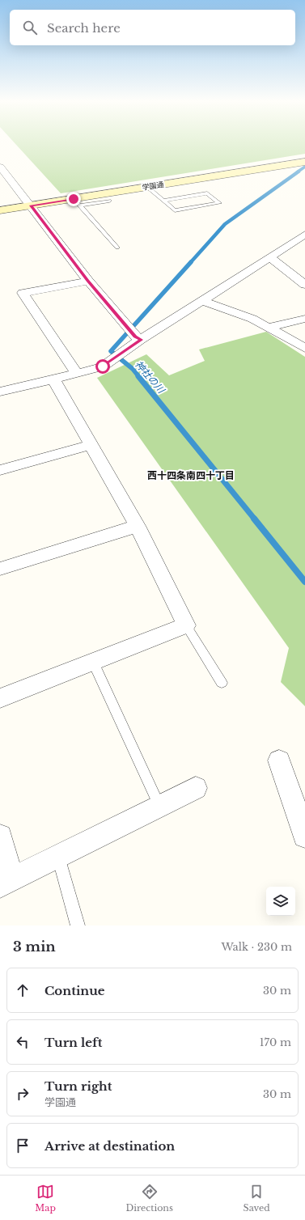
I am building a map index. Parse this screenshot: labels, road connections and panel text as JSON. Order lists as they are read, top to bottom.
{
  "streets": {
    "street": ["学園通"]
  },
  "districts": ["西十四条南四十丁目"],
  "water": ["神社の川"],
  "page": {
    "search": "Search here",
    "heading": ["3 min", "Walk · 230 m"],
    "list": [
      ["Continue", "30 m"],
      ["Turn left", "170 m"],
      ["Turn right", "学園通", "30 m"],
      "Arrive at destination"
    ],
    "nav": ["Map", "Directions", "Saved"]
  }
}
